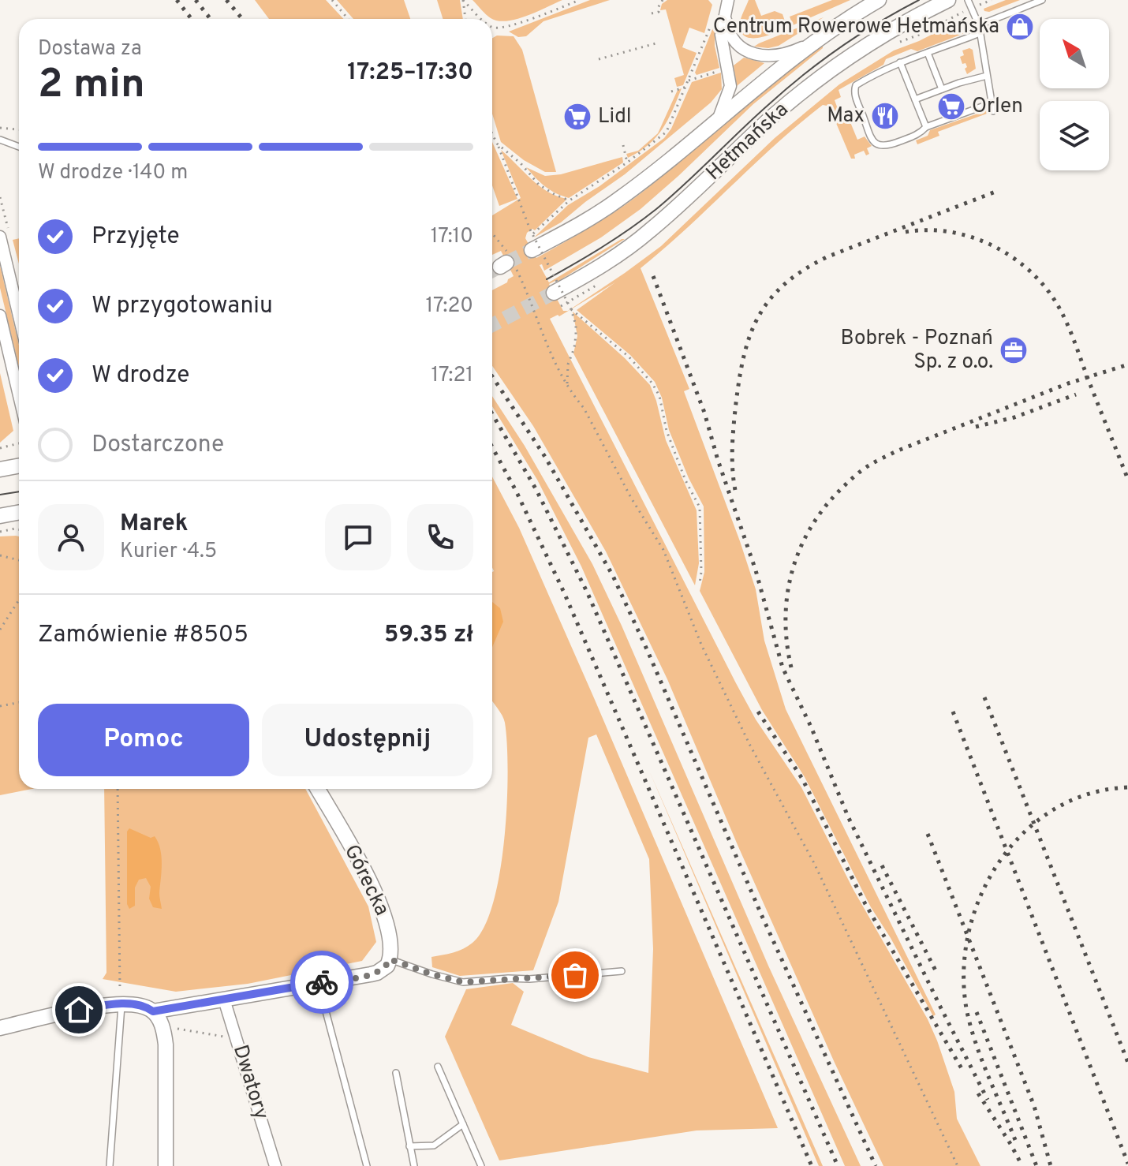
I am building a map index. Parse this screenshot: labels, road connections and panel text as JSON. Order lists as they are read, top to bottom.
{
  "streets": {
    "main road": ["Hetmańska", "Górecka"],
    "street": ["Dwatory"]
  },
  "places": {
    "shop": ["Centrum Rowerowe Hetmańska"],
    "supermarket": ["Orlen", "Lidl"],
    "restaurant": ["Max"],
    "office": ["Bobrek - Poznań Sp. z o.o."]
  },
  "north": "top left",
  "page": {
    "heading": ["2 min", "Dostawa za", "17:25–17:30"],
    "panel": [
      "Marek",
      "Kurier · 4.5",
      "Zamówienie #8505",
      "59.35 zł"
    ],
    "bar": "W drodze · 140 m",
    "list": [
      ["Przyjęte", "17:10"],
      ["W przygotowaniu", "17:20"],
      ["W drodze", "17:21"],
      "Dostarczone"
    ],
    "buttons": ["Pomoc", "Udostępnij"]
  }
}
